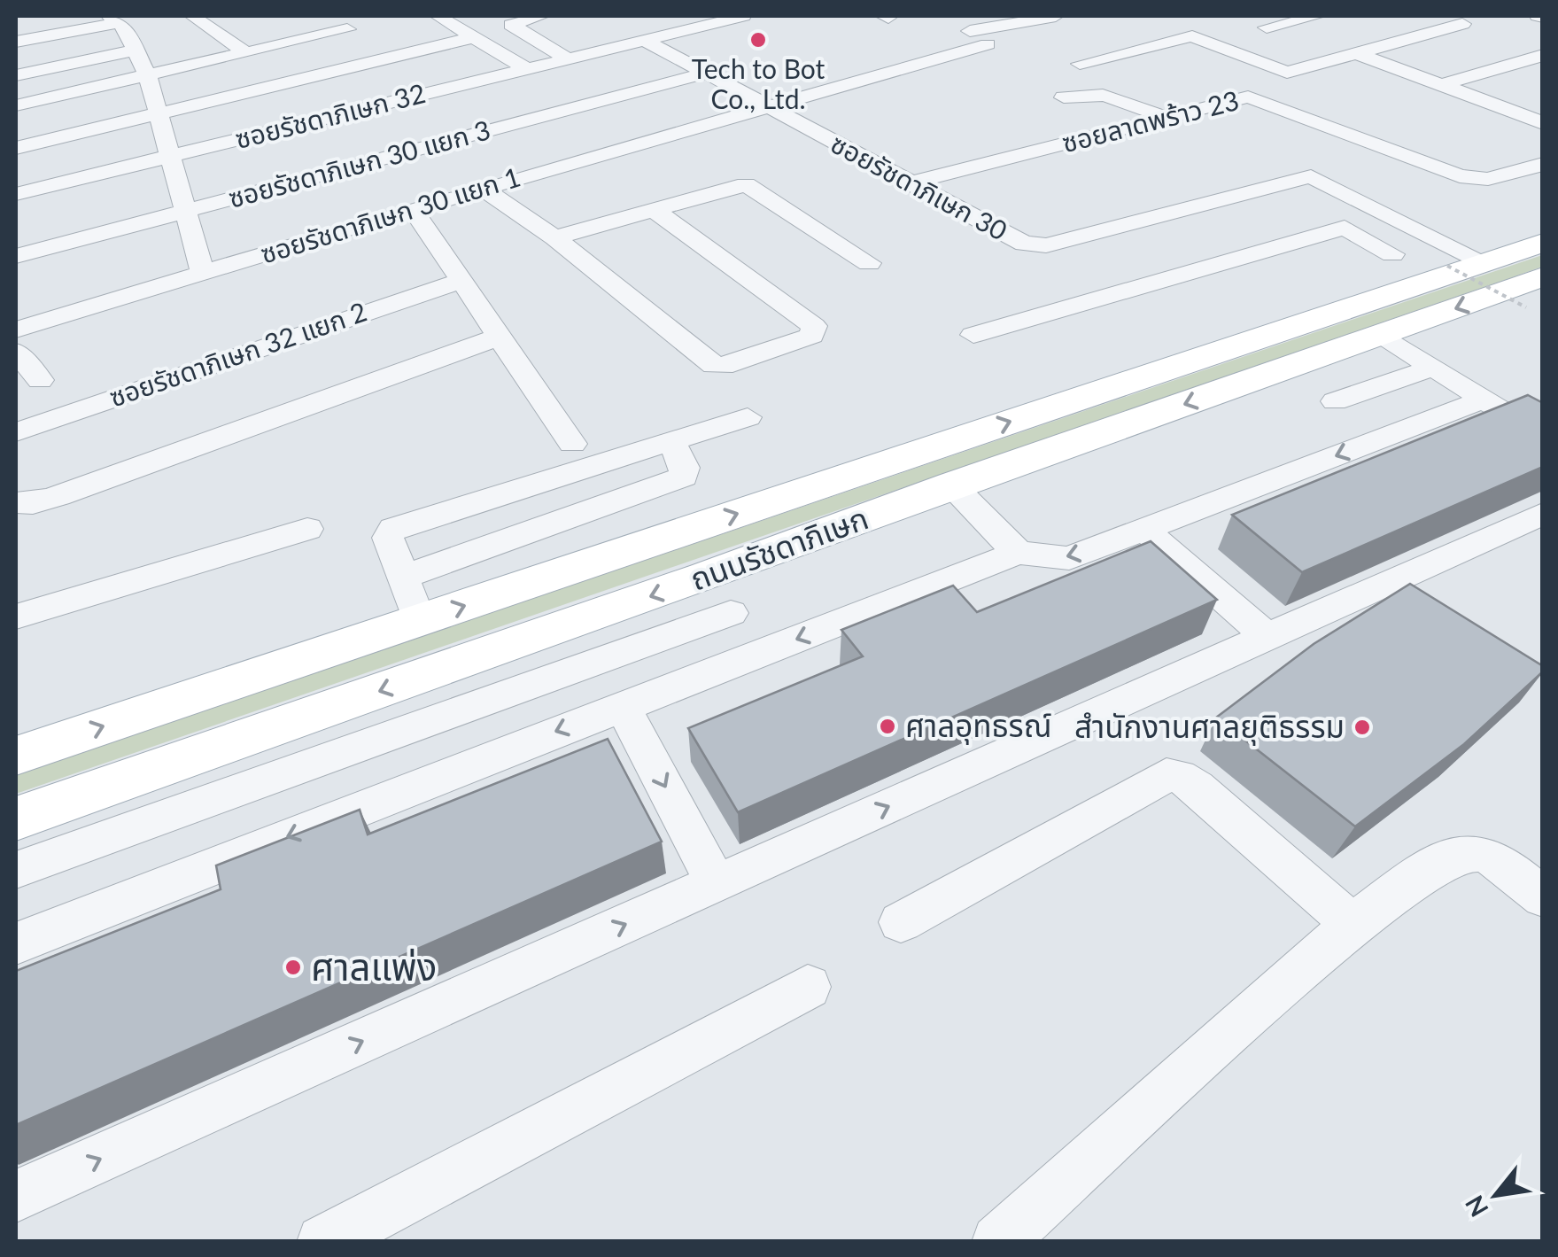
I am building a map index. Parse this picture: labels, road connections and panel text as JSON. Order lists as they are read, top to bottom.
{
  "streets": {
    "main road": ["ถนนรัชดาภิเษก"],
    "street": [
      "ซอยรัชดาภิเษก 32",
      "ซอยลาดพร้าว 23",
      "ซอยรัชดาภิเษก 30 แยก 3",
      "ซอยรัชดาภิเษก 30",
      "ซอยรัชดาภิเษก 30 แยก 1",
      "ซอยรัชดาภิเษก 32 แยก 2"
    ]
  },
  "crossings": [
    ["ซอยรัชดาภิเษก 32", "ซอยรัชดาภิเษก 30"],
    ["ซอยลาดพร้าว 23", "ซอยรัชดาภิเษก 30"],
    ["ซอยรัชดาภิเษก 30 แยก 3", "ซอยรัชดาภิเษก 30"],
    ["ซอยรัชดาภิเษก 30", "ซอยรัชดาภิเษก 30 แยก 1"]
  ],
  "places": [
    "Tech to Bot Co., Ltd.",
    "ศาลอุทธรณ์",
    "สำนักงานศาลยุติธรรม",
    "ศาลแพ่ง"
  ],
  "north": "bottom left"
}
